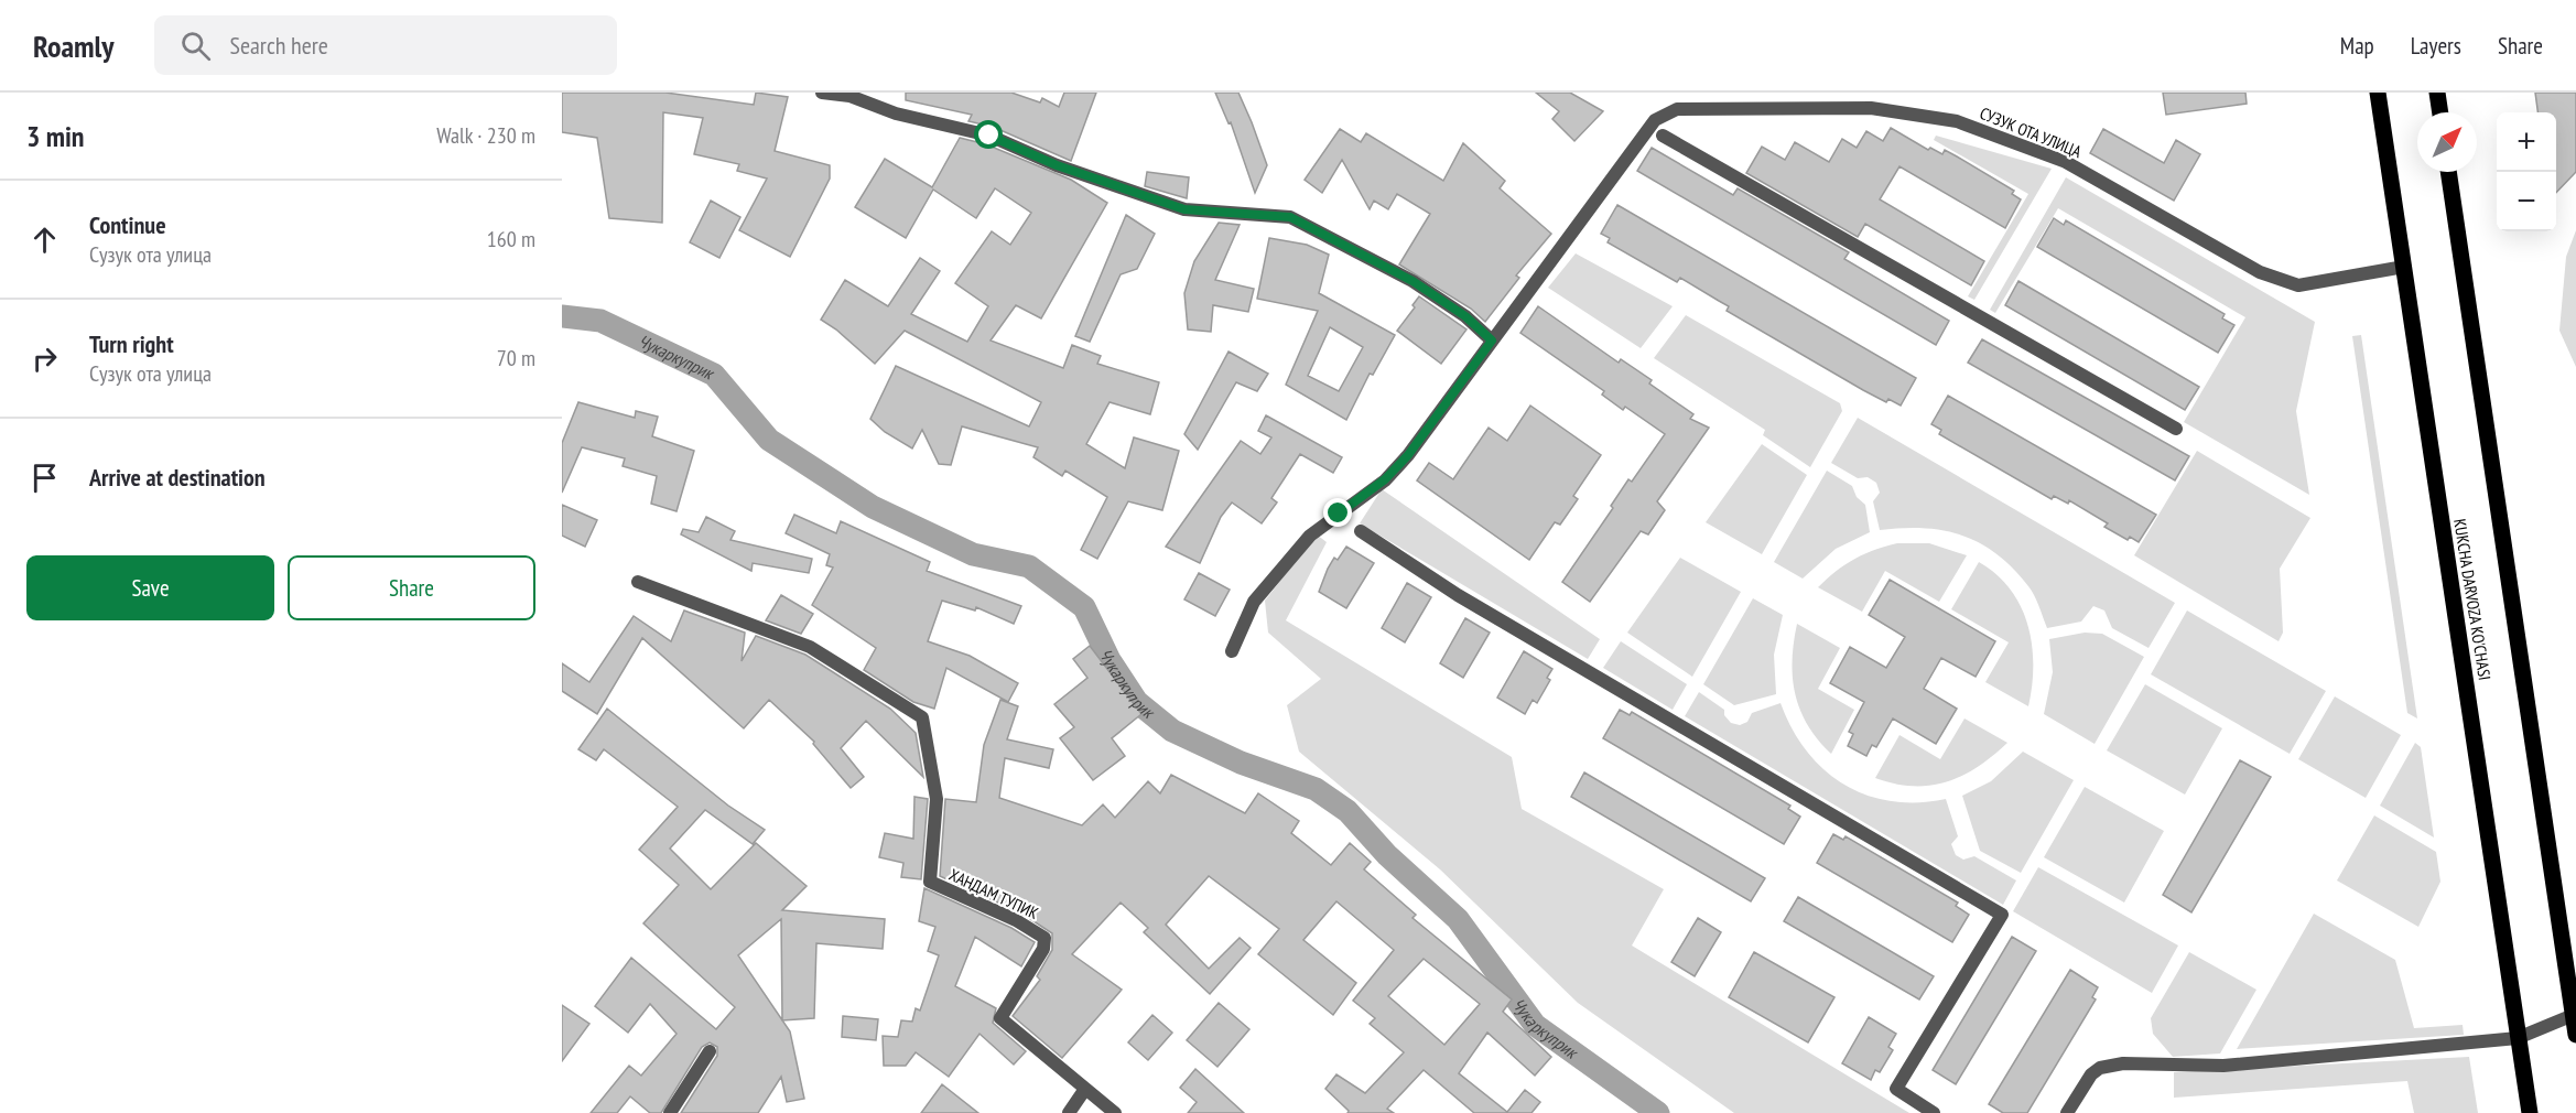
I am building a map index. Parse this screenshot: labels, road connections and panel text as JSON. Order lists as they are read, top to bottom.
{
  "streets": {
    "main road": ["KUKCHA DARVOZA KO'CHASI"],
    "street": ["СУЗУК ОТА УЛИЦА", "ХАНДАМ ТУПИК"]
  },
  "crossings": [
    ["СУЗУК ОТА УЛИЦА", "KUKCHA DARVOZA KO'CHASI"]
  ],
  "water": ["Чукаркуприк"],
  "north": "top right",
  "page": {
    "header": "Roamly",
    "search": "Search here",
    "nav": ["Map", "Layers", "Share"],
    "heading": ["3 min", "Walk · 230 m"],
    "map_buttons": ["+", "−"],
    "list": [
      ["Continue", "Сузук ота улица", "160 m"],
      ["Turn right", "Сузук ота улица", "70 m"],
      "Arrive at destination"
    ],
    "buttons": ["Save", "Share"]
  }
}
